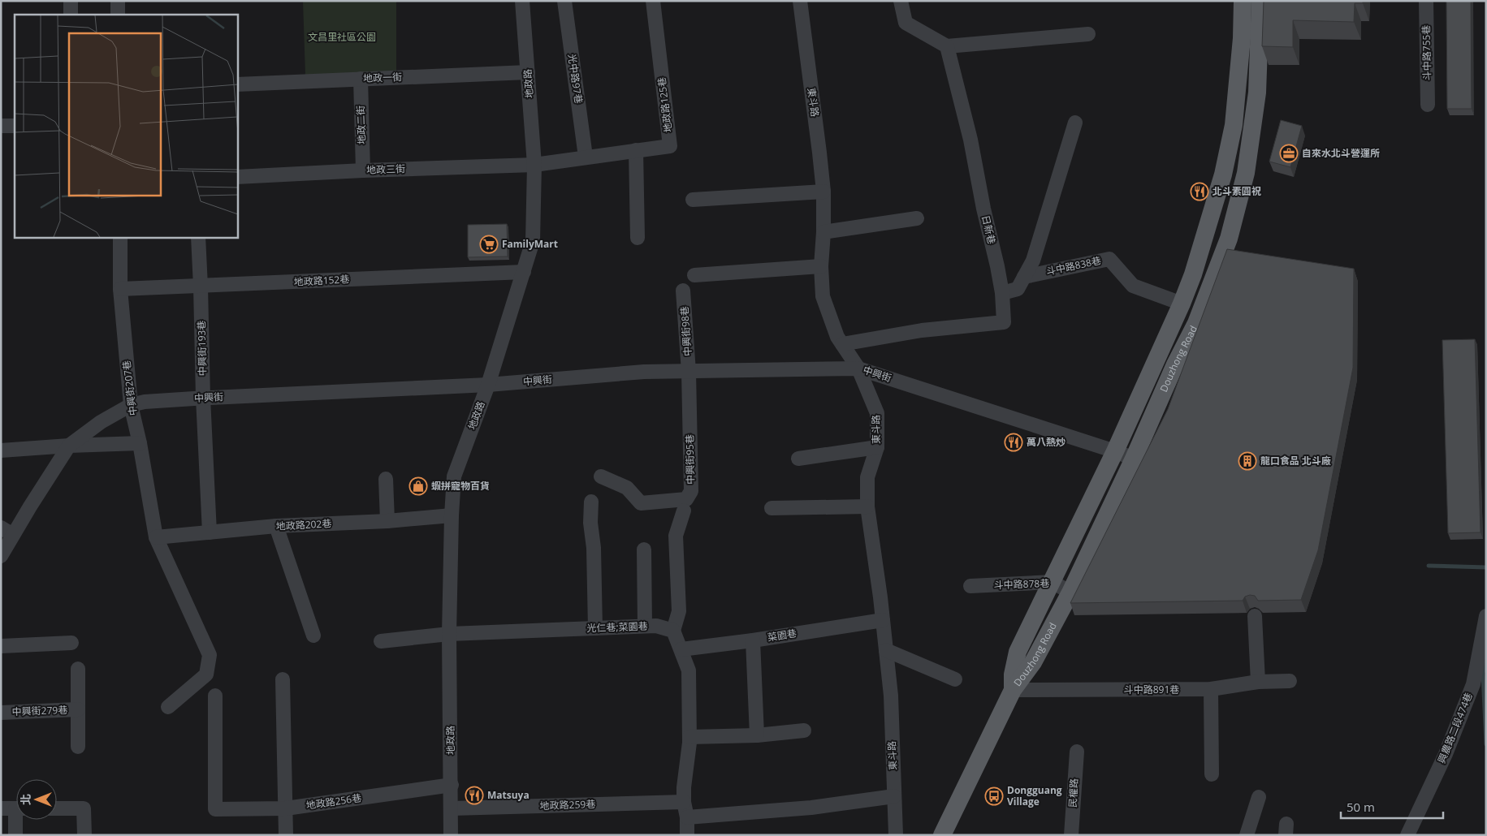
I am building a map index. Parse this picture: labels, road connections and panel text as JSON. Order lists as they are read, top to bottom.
{
  "streets": {
    "main road": ["Douzhong Road"],
    "street": [
      "斗中路755巷",
      "地政一街",
      "光中路97巷",
      "地政路",
      "東斗路",
      "地政路125巷",
      "地政二街",
      "地政三街",
      "日新巷",
      "斗中路838巷",
      "地政路152巷",
      "中興街98巷",
      "中興街193巷",
      "中興街",
      "中興街207巷",
      "中興街95巷",
      "地政路202巷",
      "斗中路878巷",
      "光仁巷;菜園巷",
      "菜園巷",
      "斗中路891巷",
      "中興街279巷",
      "興農路二段474巷",
      "民權路",
      "地政路256巷",
      "地政路259巷"
    ]
  },
  "crossings": [
    ["地政一街", "地政路"],
    ["地政一街", "地政二街"],
    ["光中路97巷", "地政路125巷"],
    ["地政路", "地政路125巷"],
    ["地政路", "地政三街"],
    ["地政路", "地政路152巷"],
    ["地政路", "中興街"],
    ["地政路", "地政路202巷"],
    ["地政路", "光仁巷;菜園巷"],
    ["地政路", "地政路256巷"],
    ["地政路", "地政路259巷"],
    ["東斗路", "日新巷"],
    ["東斗路", "中興街"],
    ["東斗路", "菜園巷"],
    ["地政路125巷", "地政三街"],
    ["地政二街", "地政三街"],
    ["日新巷", "斗中路838巷"],
    ["斗中路838巷", "Douzhong Road"],
    ["地政路152巷", "中興街193巷"],
    ["地政路152巷", "中興街207巷"],
    ["中興街98巷", "中興街"],
    ["中興街98巷", "中興街95巷"],
    ["中興街193巷", "中興街"],
    ["中興街193巷", "地政路202巷"],
    ["Douzhong Road", "中興街"],
    ["Douzhong Road", "斗中路878巷"],
    ["Douzhong Road", "斗中路891巷"],
    ["中興街", "中興街207巷"],
    ["中興街", "中興街95巷"],
    ["中興街207巷", "地政路202巷"]
  ],
  "parks": ["文昌里社區公園"],
  "places": {
    "office": ["自來水北斗營運所"],
    "restaurant": ["北斗素圓祝", "萬八熱炒", "Matsuya"],
    "supermarket": ["FamilyMart"],
    "building": ["龍口食品 北斗廠"],
    "shop": ["蝦拼寵物百貨"],
    "bus stop": ["Dongguang Village"]
  },
  "scale_bar": "50 m",
  "north": "left"
}
